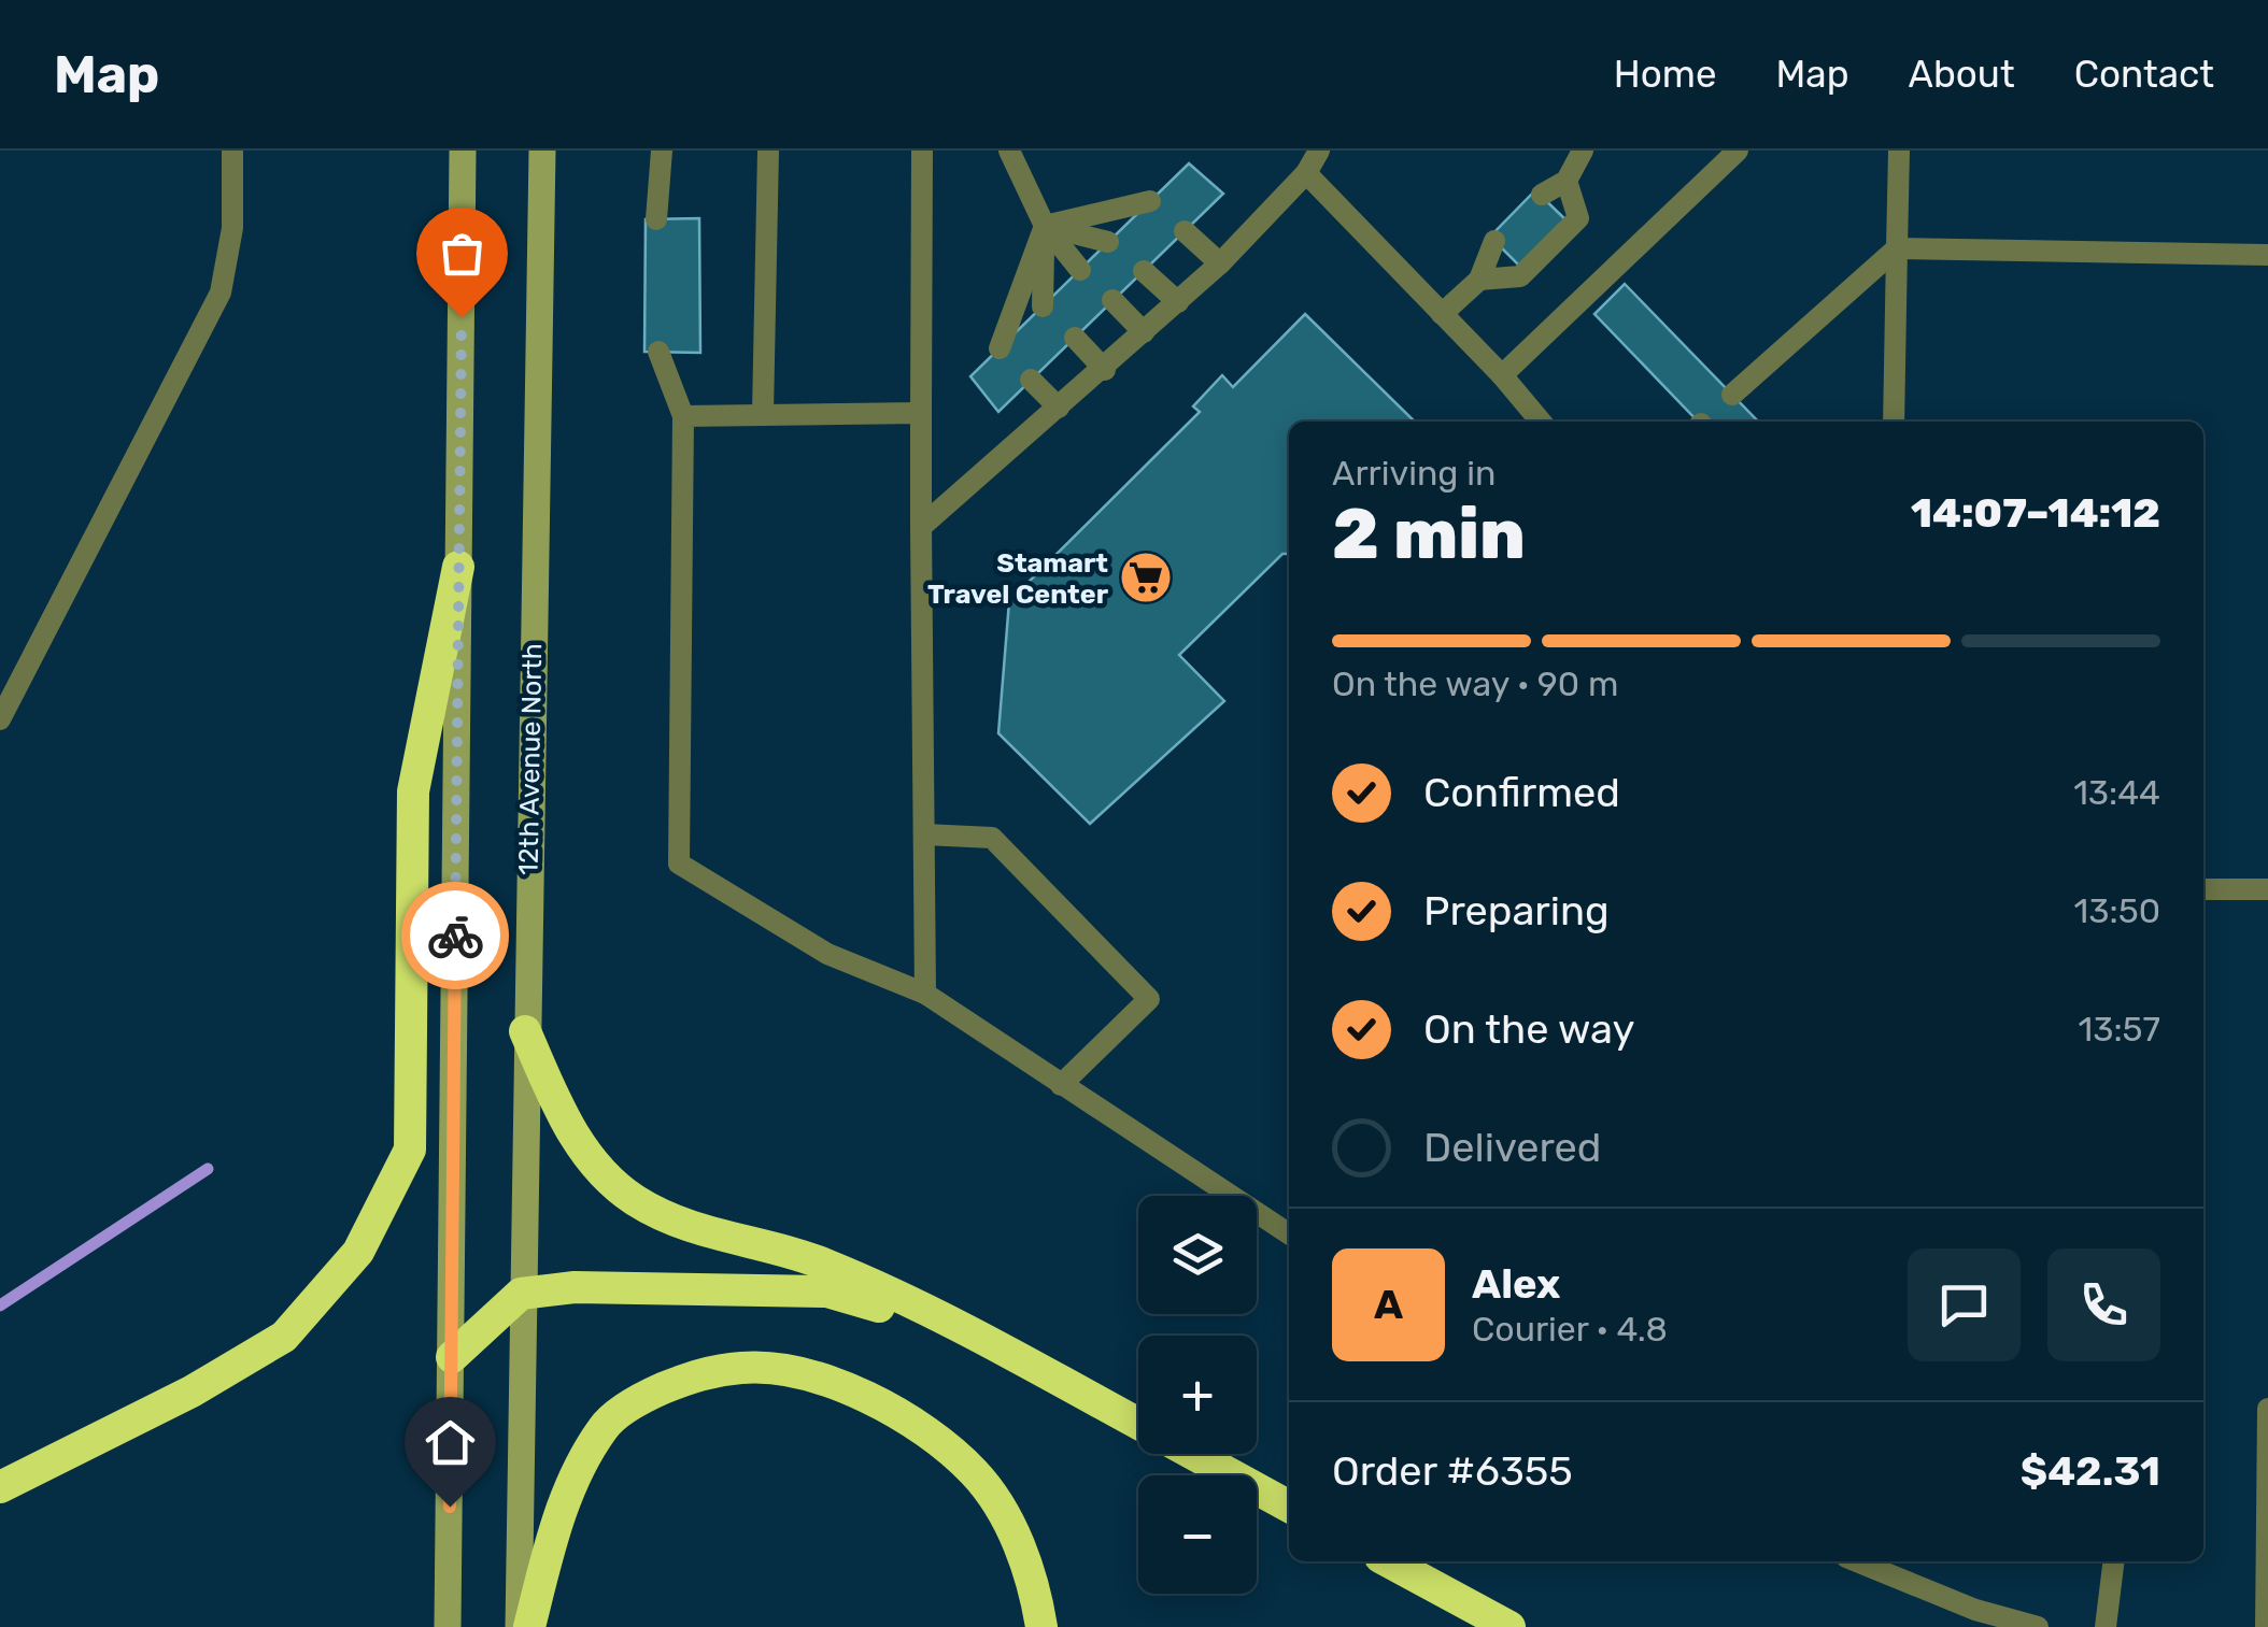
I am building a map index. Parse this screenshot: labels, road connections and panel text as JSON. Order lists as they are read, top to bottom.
{
  "streets": {
    "main road": ["12th Avenue North"]
  },
  "places": {
    "supermarket": ["Stamart Travel Center"]
  },
  "page": {
    "header": "Map",
    "nav": [
      "Home",
      "Map",
      "About",
      "Contact"
    ],
    "heading": ["2 min", "Arriving in", "14:07–14:12"],
    "panel": [
      "Alex",
      "Courier · 4.8",
      "Order #6355",
      "$42.31"
    ],
    "bar": "On the way · 90 m",
    "list": [
      ["Confirmed", "13:44"],
      ["Preparing", "13:50"],
      ["On the way", "13:57"],
      "Delivered"
    ],
    "map_buttons": ["+", "−"],
    "round": "A"
  }
}
